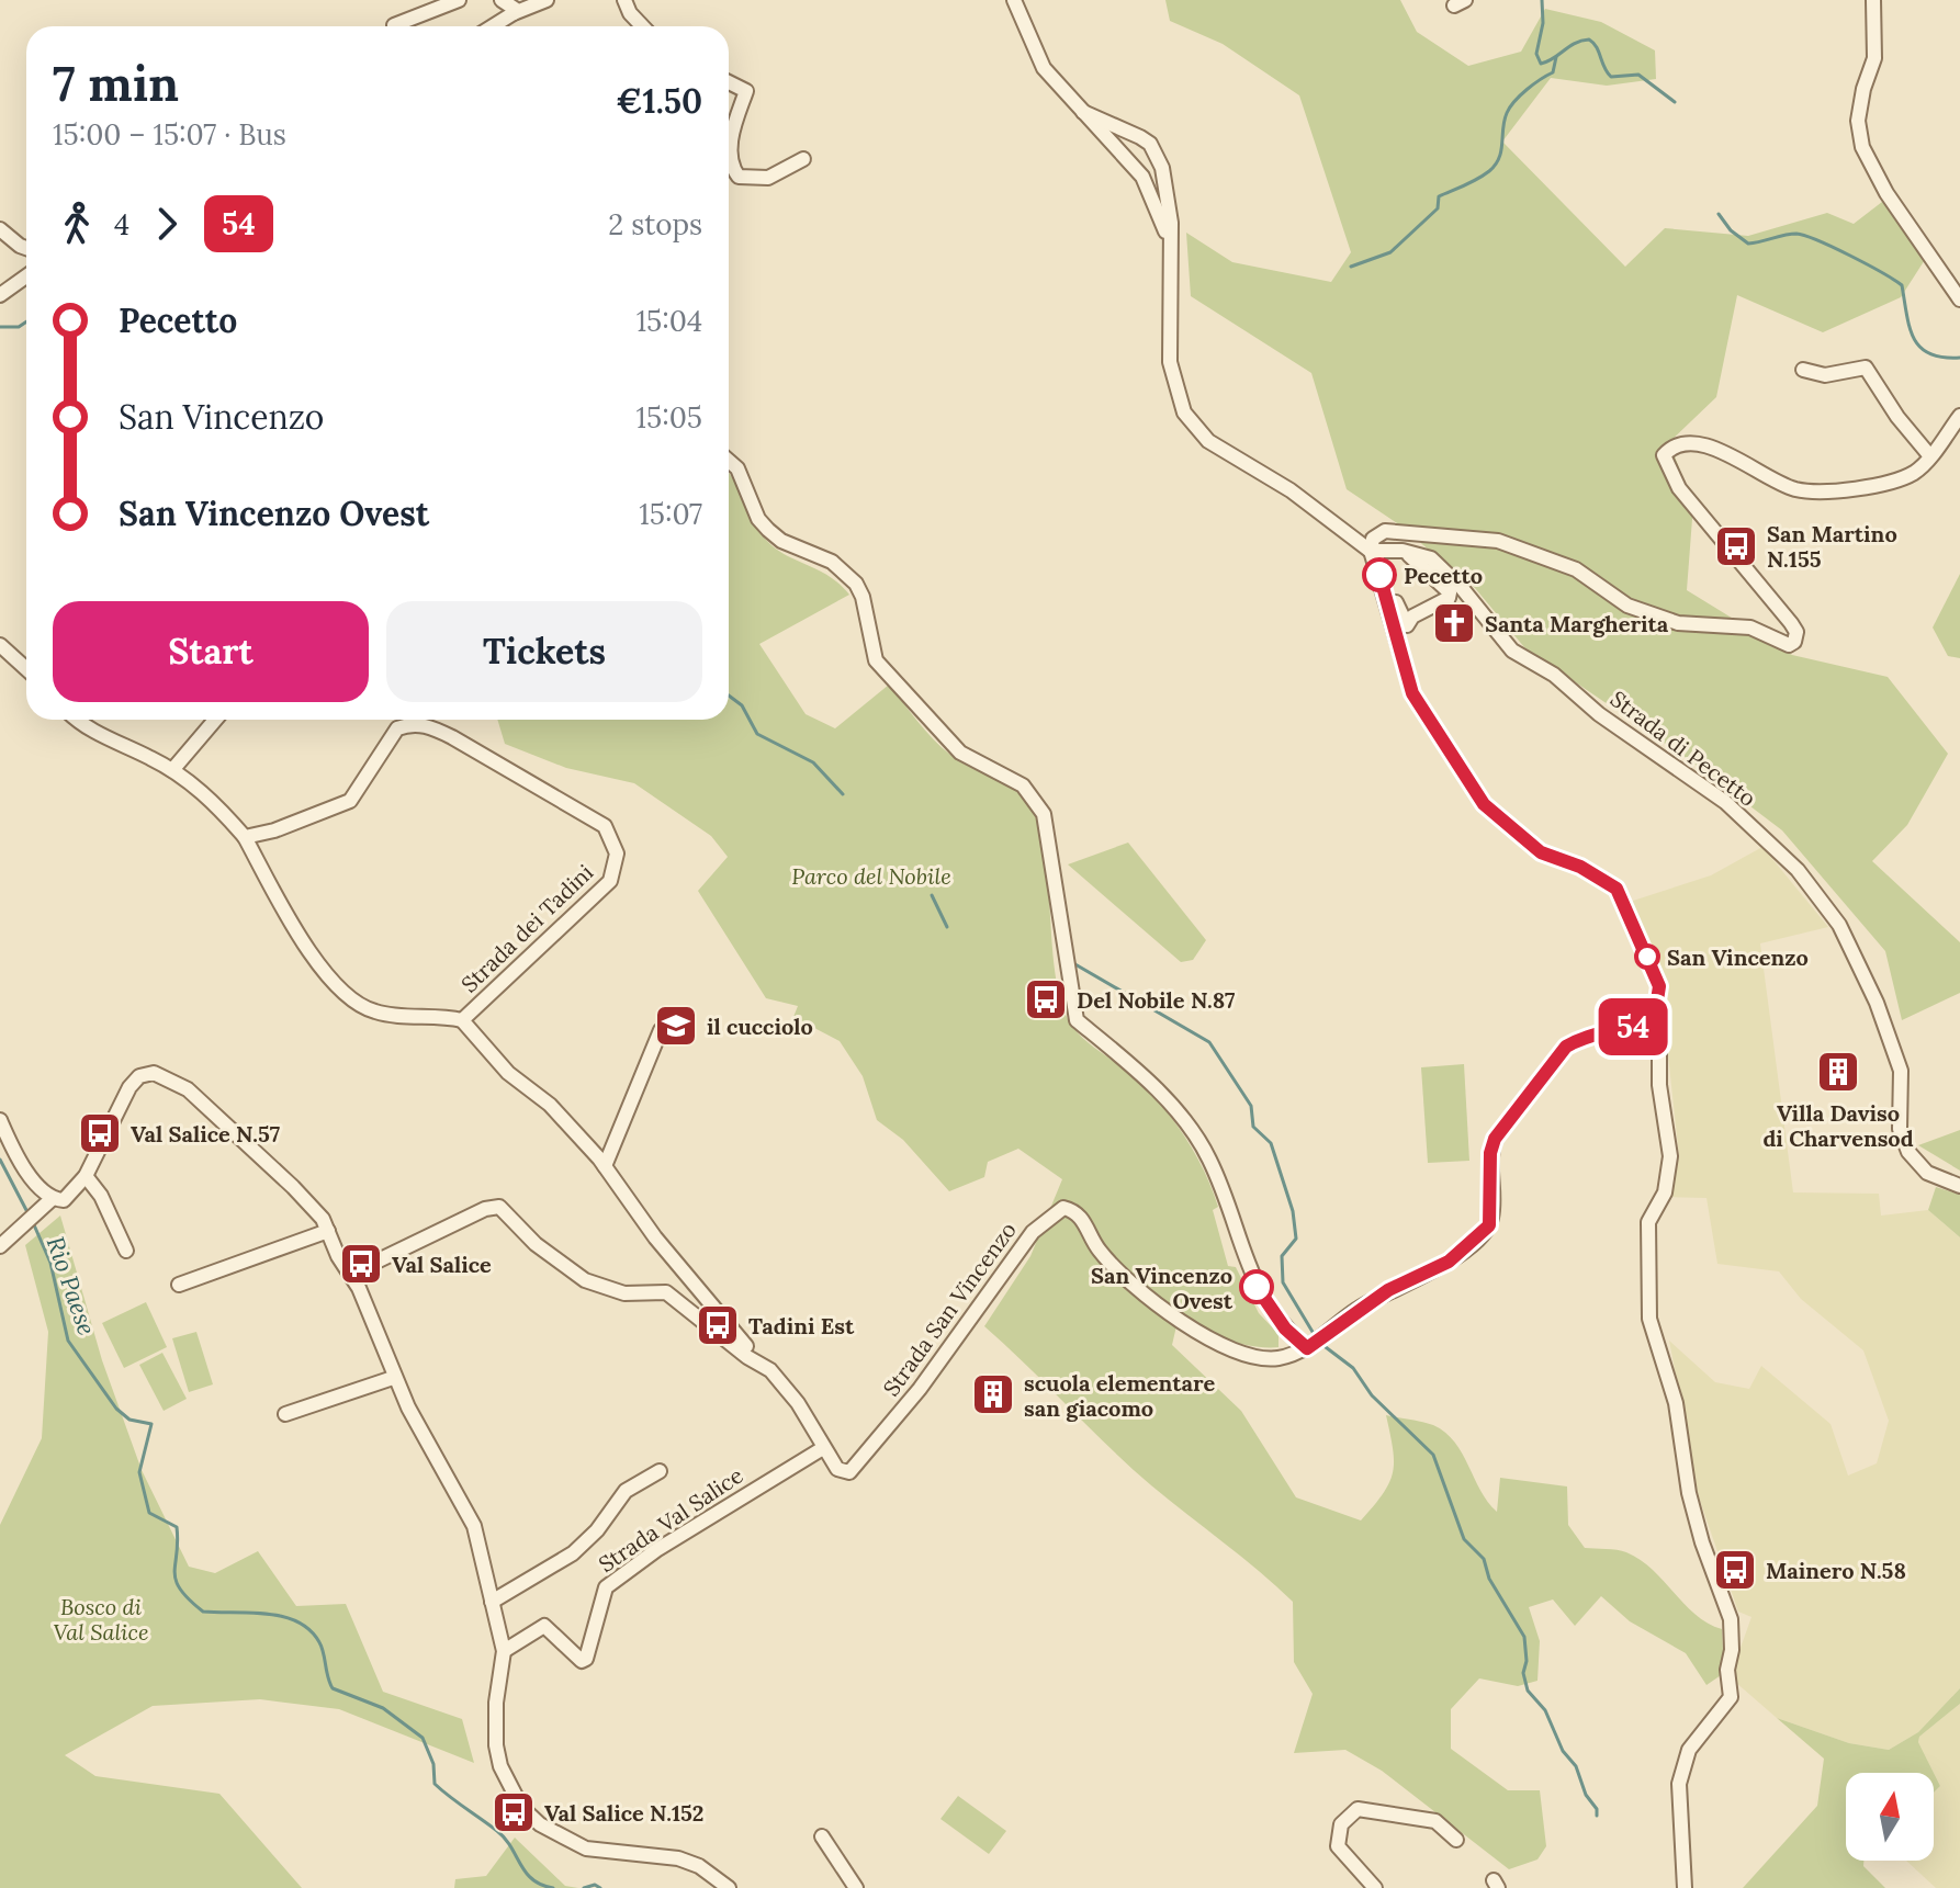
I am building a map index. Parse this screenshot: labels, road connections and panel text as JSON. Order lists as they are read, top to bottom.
{
  "streets": {
    "street": [
      "Strada di Pecetto",
      "Strada dei Tadini",
      "Strada San Vincenzo",
      "Strada Val Salice"
    ]
  },
  "crossings": [
    ["Strada San Vincenzo", "Strada Val Salice"]
  ],
  "water": ["Rio Paese"],
  "parks": ["Parco del Nobile", "Bosco di Val Salice"],
  "places": {
    "bus stop": [
      "San Martino N.155",
      "Del Nobile N.87",
      "Val Salice N.57",
      "Val Salice",
      "Tadini Est",
      "Mainero N.58",
      "Val Salice N.152"
    ],
    "other": ["Pecetto", "San Vincenzo", "San Vincenzo Ovest"],
    "church": ["Santa Margherita"],
    "school or university": ["il cucciolo"],
    "building": ["Villa Daviso di Charvensod", "scuola elementare san giacomo"]
  },
  "lines": ["bus line 54"],
  "north": "top",
  "page": {
    "on_map": "54",
    "heading": ["7 min", "15:00 – 15:07 · Bus", "€1.50"],
    "legs": ["4", "54", "2 stops"],
    "list": [
      {
        "name": "Pecetto",
        "value": "15:04"
      },
      {
        "name": "San Vincenzo",
        "value": "15:05"
      },
      {
        "name": "San Vincenzo Ovest",
        "value": "15:07"
      }
    ],
    "buttons": ["Start", "Tickets"]
  }
}
